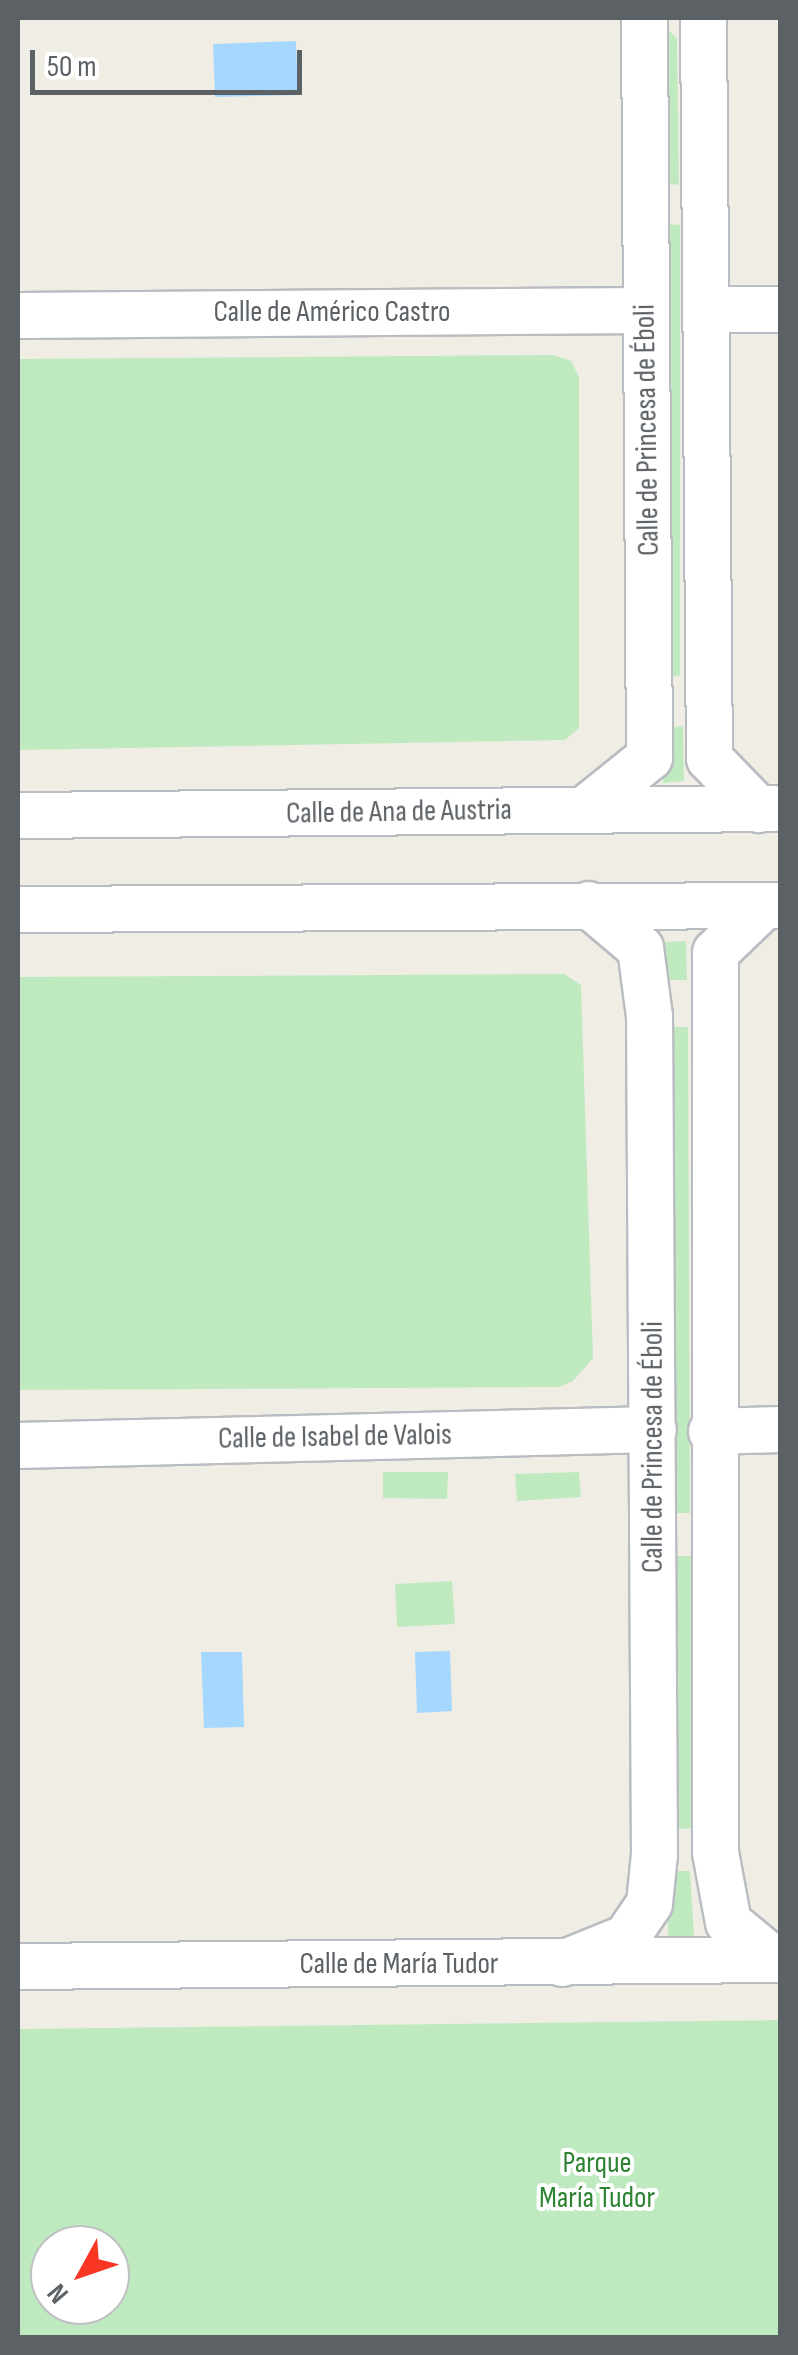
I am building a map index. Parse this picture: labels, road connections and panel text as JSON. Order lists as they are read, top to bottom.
{
  "streets": {
    "street": [
      "Calle de Américo Castro",
      "Calle de Princesa de Éboli",
      "Calle de Ana de Austria",
      "Calle de Isabel de Valois",
      "Calle de María Tudor"
    ]
  },
  "crossings": [
    ["Calle de Américo Castro", "Calle de Princesa de Éboli"],
    ["Calle de Princesa de Éboli", "Calle de Ana de Austria"],
    ["Calle de Princesa de Éboli", "Calle de Isabel de Valois"],
    ["Calle de Princesa de Éboli", "Calle de María Tudor"]
  ],
  "parks": ["Parque María Tudor"],
  "scale_bar": "50 m",
  "north": "bottom left"
}
